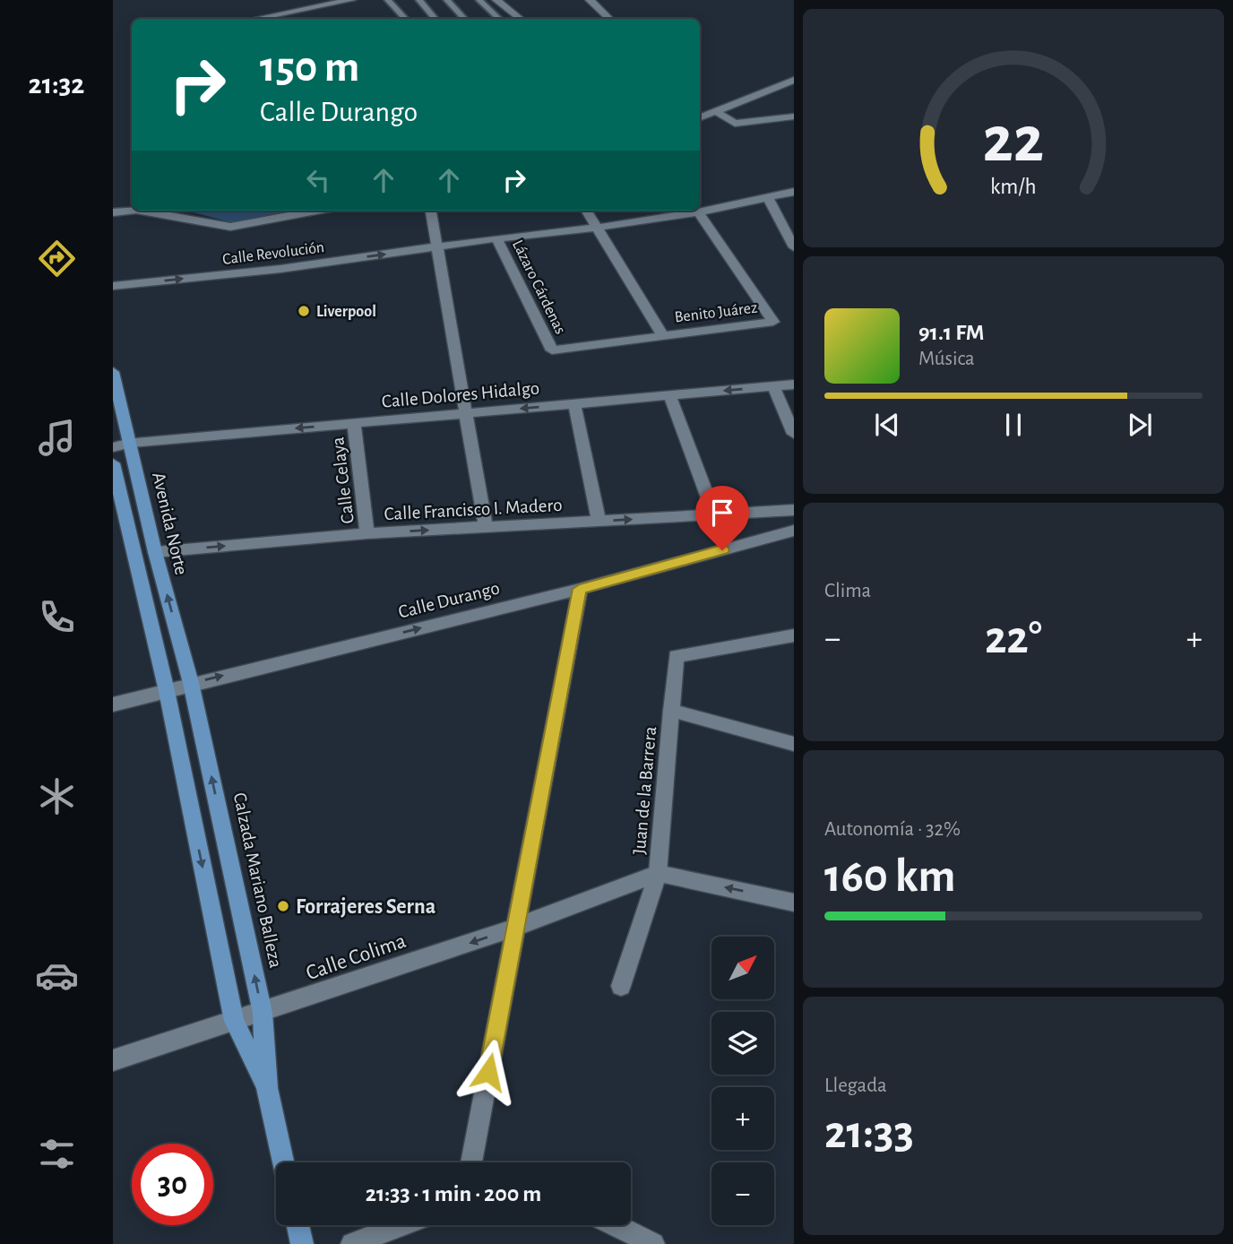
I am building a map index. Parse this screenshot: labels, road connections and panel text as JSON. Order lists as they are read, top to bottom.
{
  "streets": {
    "main road": ["Avenida Norte", "Calzada Mariano Balleza"],
    "street": [
      "Calle Revolución",
      "Lázaro Cárdenas",
      "Benito Juárez",
      "Calle Dolores Hidalgo",
      "Calle Celaya",
      "Calle Francisco I. Madero",
      "Calle Durango",
      "Juan de la Barrera",
      "Calle Colima"
    ]
  },
  "crossings": [
    ["Calle Revolución", "Lázaro Cárdenas"],
    ["Calle Revolución", "Benito Juárez"],
    ["Lázaro Cárdenas", "Benito Juárez"],
    ["Calle Dolores Hidalgo", "Calle Celaya"],
    ["Calle Dolores Hidalgo", "Avenida Norte"],
    ["Calle Celaya", "Calle Francisco I. Madero"],
    ["Calle Francisco I. Madero", "Avenida Norte"],
    ["Avenida Norte", "Calle Durango"],
    ["Avenida Norte", "Calzada Mariano Balleza"],
    ["Calle Durango", "Calzada Mariano Balleza"],
    ["Juan de la Barrera", "Calle Colima"],
    ["Calzada Mariano Balleza", "Calle Colima"]
  ],
  "one_way": [
    "Calle Dolores Hidalgo",
    "Calle Francisco I. Madero",
    "Calle Durango",
    "Calle Colima"
  ],
  "places": ["Liverpool", "Forrajeres Serna"],
  "north": "top right",
  "page": {
    "tabs": "21:32",
    "turn": ["150 m", "Calle Durango"],
    "song": ["91.1 FM", "Música"],
    "tile": [
      "Clima",
      ["Autonomía · 32%", "160 km"],
      ["Llegada", "21:33"]
    ],
    "heat": ["−", "22°", "+"],
    "map_buttons": ["+", "−"],
    "limit": "30",
    "trip": "21:33 · 1 min · 200 m",
    "gauge": ["22", "km/h"]
  }
}
